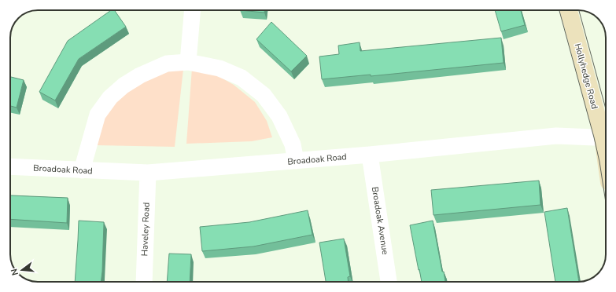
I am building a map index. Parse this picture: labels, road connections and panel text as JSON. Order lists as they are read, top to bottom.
{
  "streets": {
    "street": [
      "Hollyhedge Road",
      "Broadoak Road",
      "Broadoak Avenue",
      "Haveley Road"
    ]
  },
  "crossings": [
    ["Hollyhedge Road", "Broadoak Road"],
    ["Broadoak Road", "Broadoak Avenue"],
    ["Broadoak Road", "Haveley Road"]
  ],
  "north": "left"
}
